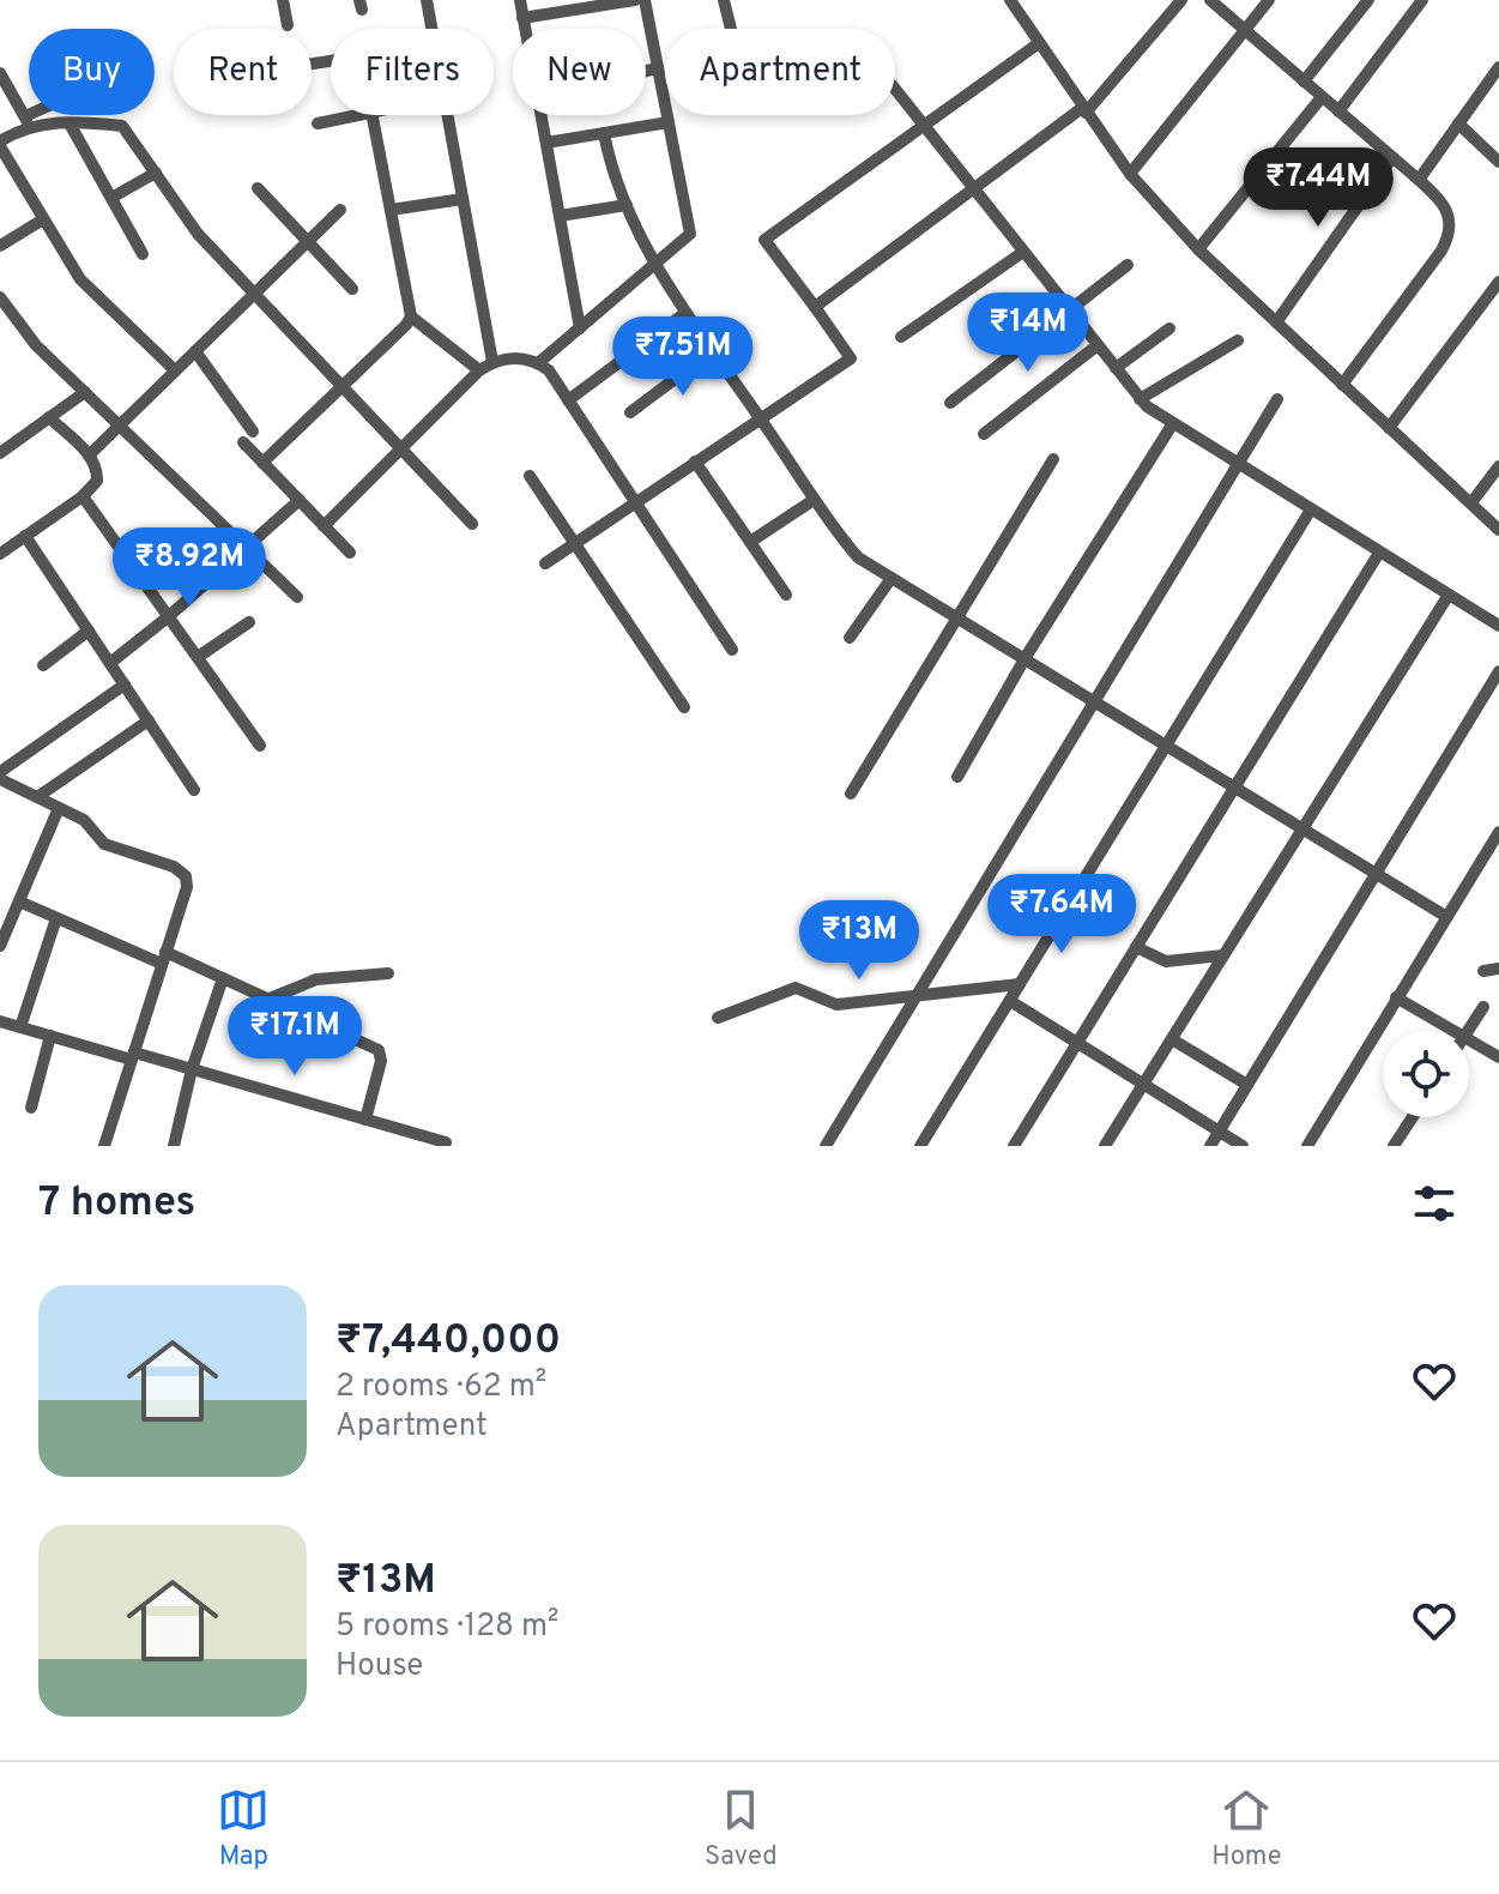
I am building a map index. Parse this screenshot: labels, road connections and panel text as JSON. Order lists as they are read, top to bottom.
{
  "page": {
    "chip": [
      "Buy",
      "Rent",
      "Filters",
      "New",
      "Apartment"
    ],
    "price": [
      "₹7.44M",
      "₹14M",
      "₹7.51M",
      "₹8.92M",
      "₹7.64M",
      "₹13M",
      "₹17.1M"
    ],
    "heading": "7 homes",
    "list": [
      {
        "name": "₹7,440,000",
        "note": "2 rooms · 62 m² · Apartment"
      },
      {
        "name": "₹13M",
        "note": "5 rooms · 128 m² · House"
      }
    ],
    "tabs": ["Map", "Saved", "Home"]
  }
}
